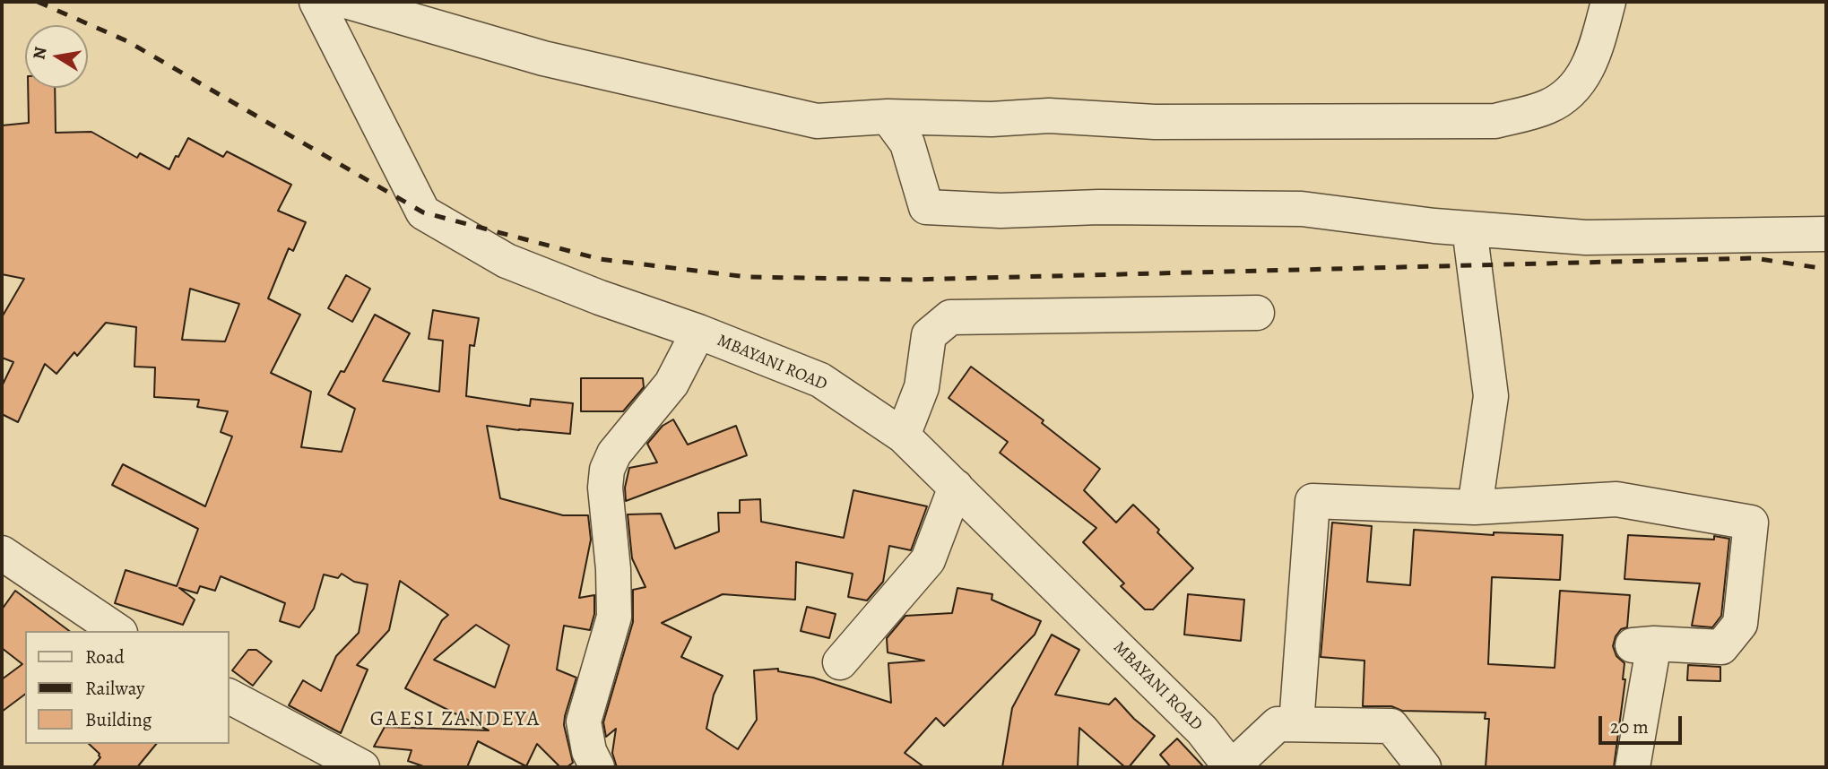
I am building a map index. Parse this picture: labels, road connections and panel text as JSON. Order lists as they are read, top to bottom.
{
  "streets": {
    "street": ["MBAYANI ROAD"]
  },
  "districts": ["GAESI ZANDEYA"],
  "legend": ["Road", "Railway", "Building"],
  "scale_bar": "20 m",
  "north": "left"
}
